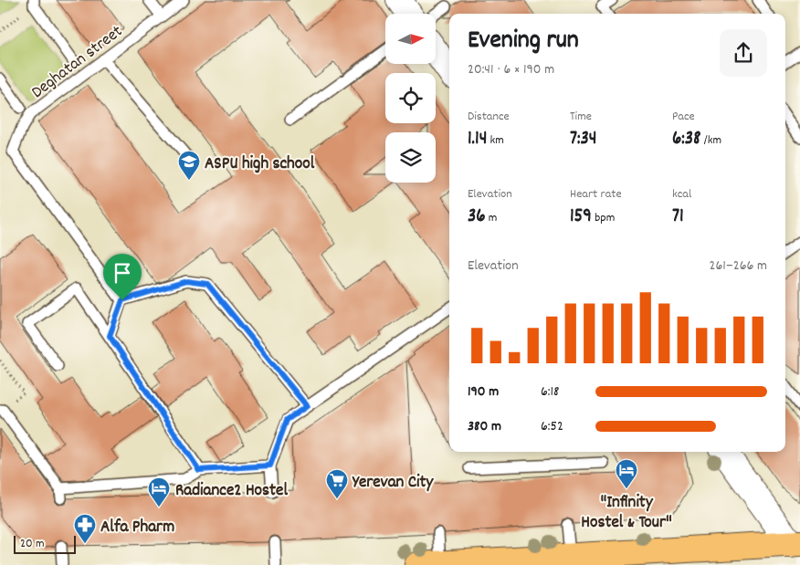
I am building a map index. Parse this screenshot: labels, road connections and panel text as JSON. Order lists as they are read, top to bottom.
{
  "streets": {
    "lane": ["Deghatan street"]
  },
  "places": {
    "school or university": ["ASPU high school"],
    "hotel": ["\"Infinity Hostel & Tour\"", "Radiance2 Hostel"],
    "supermarket": ["Yerevan City"],
    "pharmacy": ["Alfa Pharm"]
  },
  "scale_bar": "20 m",
  "north": "right",
  "page": {
    "heading": ["Evening run", "20:41 · 6 × 190 m"],
    "stats": [
      ["Distance", "1.14 km"],
      ["Time", "7:34"],
      ["Pace", "6:38 /km"],
      ["Elevation", "36 m"],
      ["Heart rate", "159 bpm"],
      ["kcal", "71"]
    ],
    "chart": ["Elevation", "261–266 m"],
    "list": [
      {
        "name": "190 m",
        "note": "6:18"
      },
      {
        "name": "380 m",
        "note": "6:52"
      }
    ],
    "scale": "20 m"
  }
}
